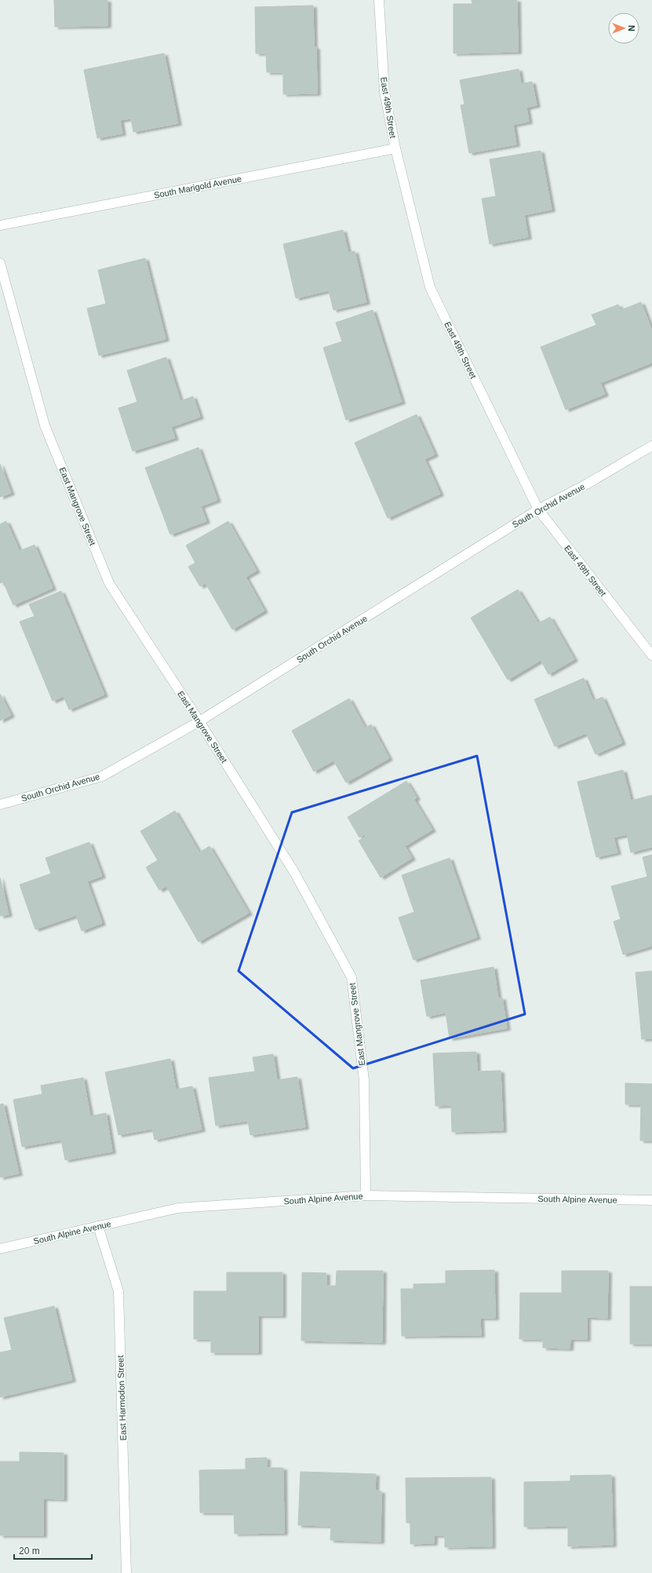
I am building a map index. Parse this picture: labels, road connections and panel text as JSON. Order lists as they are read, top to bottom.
{
  "streets": {
    "street": [
      "East 49th Street",
      "South Marigold Avenue",
      "South Orchid Avenue",
      "East Mangrove Street",
      "South Alpine Avenue",
      "East Harmodon Street"
    ]
  },
  "crossings": [
    ["East 49th Street", "South Marigold Avenue"],
    ["East 49th Street", "South Orchid Avenue"],
    ["South Orchid Avenue", "East Mangrove Street"],
    ["East Mangrove Street", "South Alpine Avenue"],
    ["South Alpine Avenue", "East Harmodon Street"]
  ],
  "scale_bar": "20 m",
  "north": "right"
}
